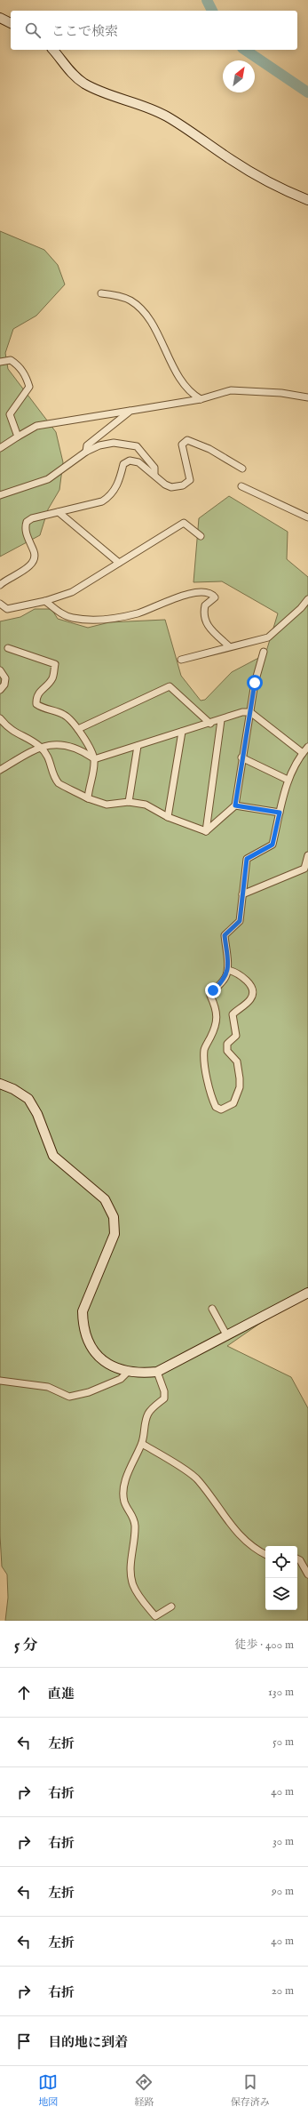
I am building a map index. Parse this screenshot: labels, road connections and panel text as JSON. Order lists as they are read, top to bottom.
{
  "north": "top right",
  "page": {
    "search": "ここで検索",
    "heading": ["5 分", "徒歩 · 400 m"],
    "list": [
      ["直進", "130 m"],
      ["左折", "50 m"],
      ["右折", "40 m"],
      ["右折", "30 m"],
      ["左折", "90 m"],
      ["左折", "40 m"],
      ["右折", "20 m"],
      "目的地に到着"
    ],
    "nav": ["地図", "経路", "保存済み"]
  }
}
